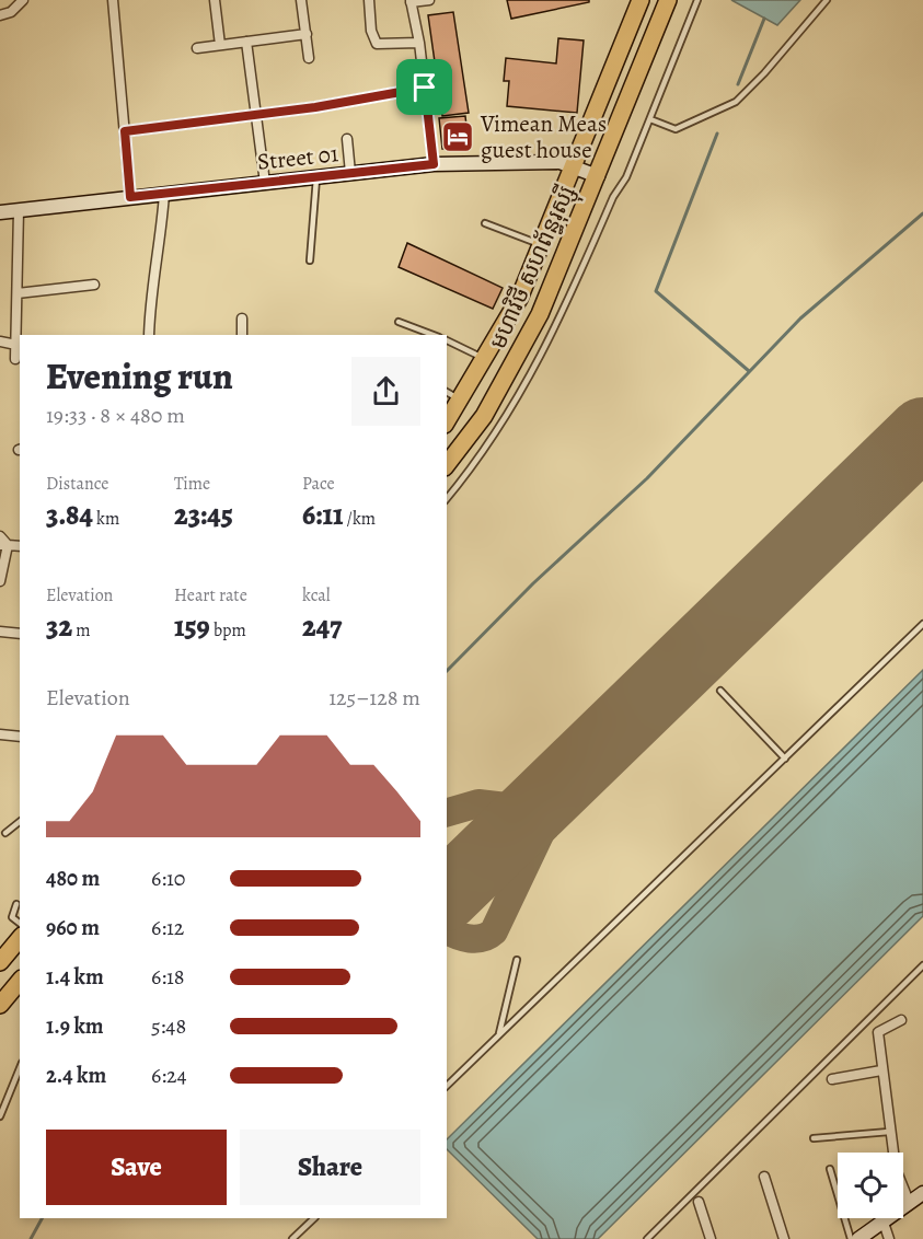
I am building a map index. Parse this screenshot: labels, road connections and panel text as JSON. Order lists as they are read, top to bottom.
{
  "streets": {
    "highway": ["មហាវិថី សហព័ន្ធរុស្ស៊ី"],
    "street": ["Street 01"]
  },
  "crossings": [
    ["Street 01", "មហាវិថី សហព័ន្ធរុស្ស៊ី"]
  ],
  "places": {
    "hotel": ["Vimean Meas guest house"]
  },
  "page": {
    "heading": ["Evening run", "19:33 · 8 × 480 m"],
    "stats": [
      ["Distance", "3.84 km"],
      ["Time", "23:45"],
      ["Pace", "6:11 /km"],
      ["Elevation", "32 m"],
      ["Heart rate", "159 bpm"],
      ["kcal", "247"]
    ],
    "chart": ["Elevation", "125–128 m"],
    "list": [
      {
        "name": "480 m",
        "note": "6:10"
      },
      {
        "name": "960 m",
        "note": "6:12"
      },
      {
        "name": "1.4 km",
        "note": "6:18"
      },
      {
        "name": "1.9 km",
        "note": "5:48"
      },
      {
        "name": "2.4 km",
        "note": "6:24"
      }
    ],
    "buttons": ["Save", "Share"]
  }
}
